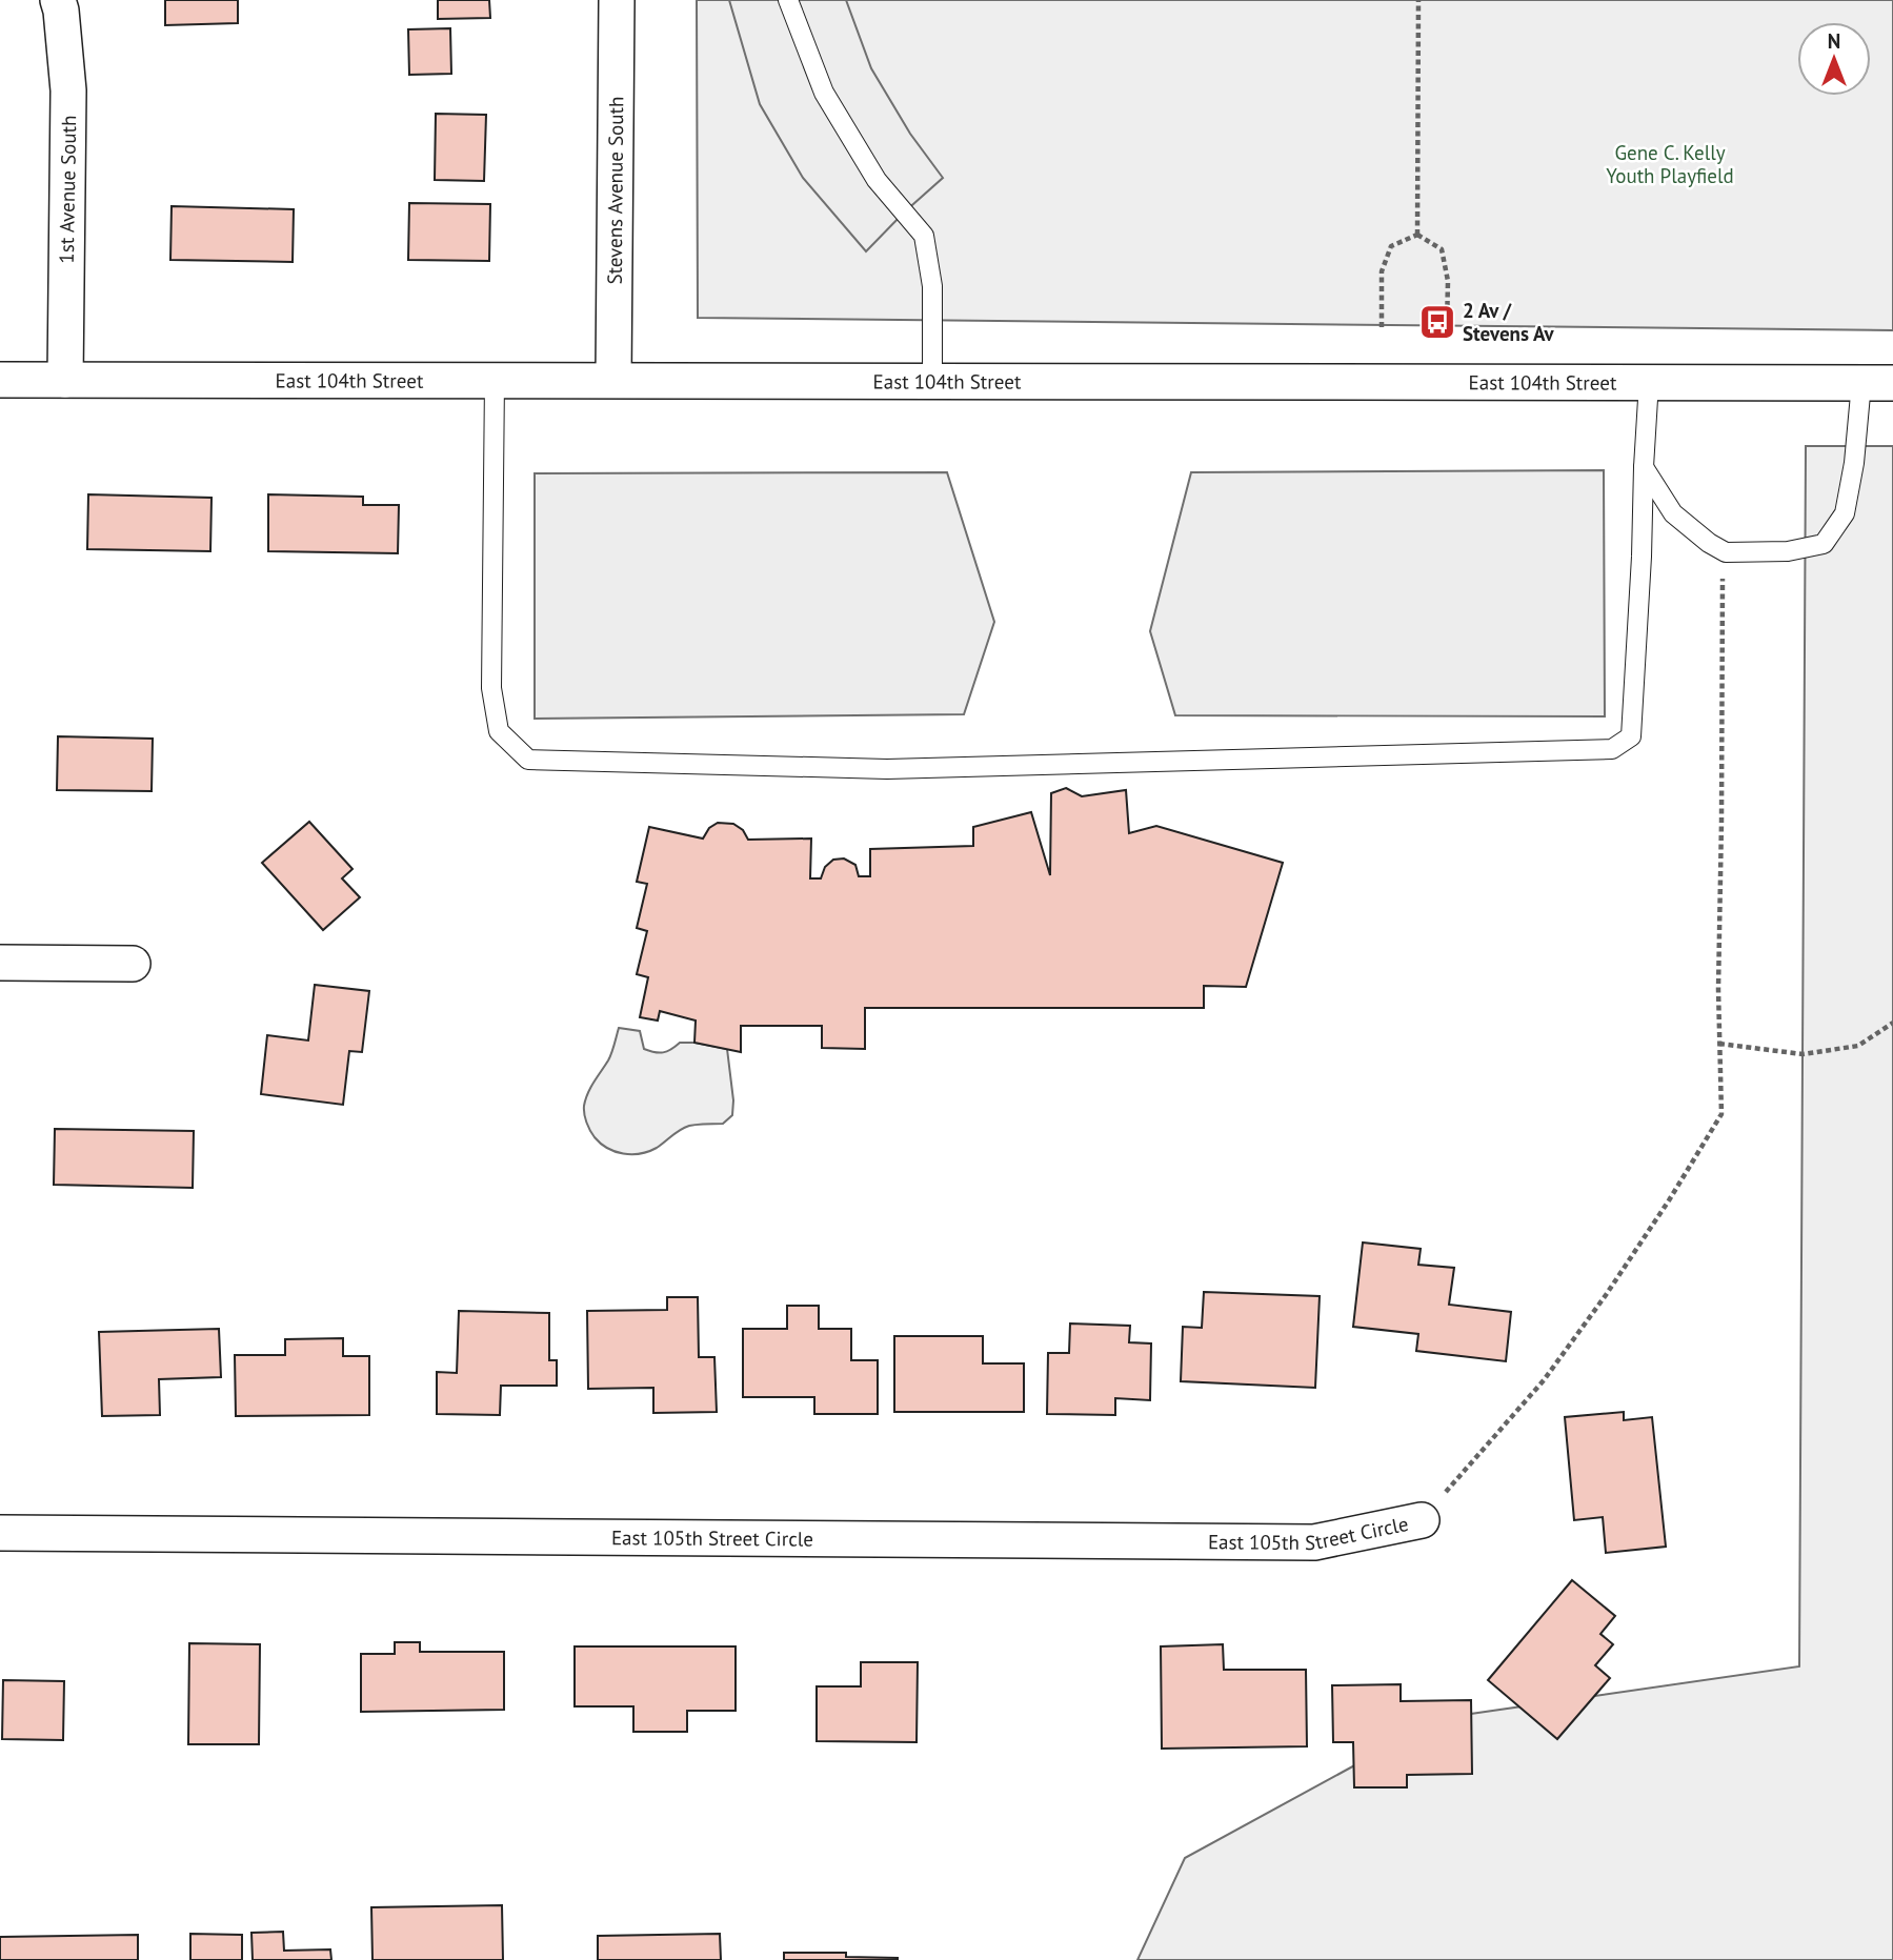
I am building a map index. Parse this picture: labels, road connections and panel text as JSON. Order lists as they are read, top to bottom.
{
  "streets": {
    "street": [
      "1st Avenue South",
      "Stevens Avenue South",
      "East 104th Street",
      "East 105th Street Circle"
    ]
  },
  "crossings": [
    ["1st Avenue South", "East 104th Street"],
    ["Stevens Avenue South", "East 104th Street"]
  ],
  "parks": ["Gene C. Kelly Youth Playfield"],
  "places": {
    "bus stop": ["2 Av / Stevens Av"]
  },
  "north": "top"
}
